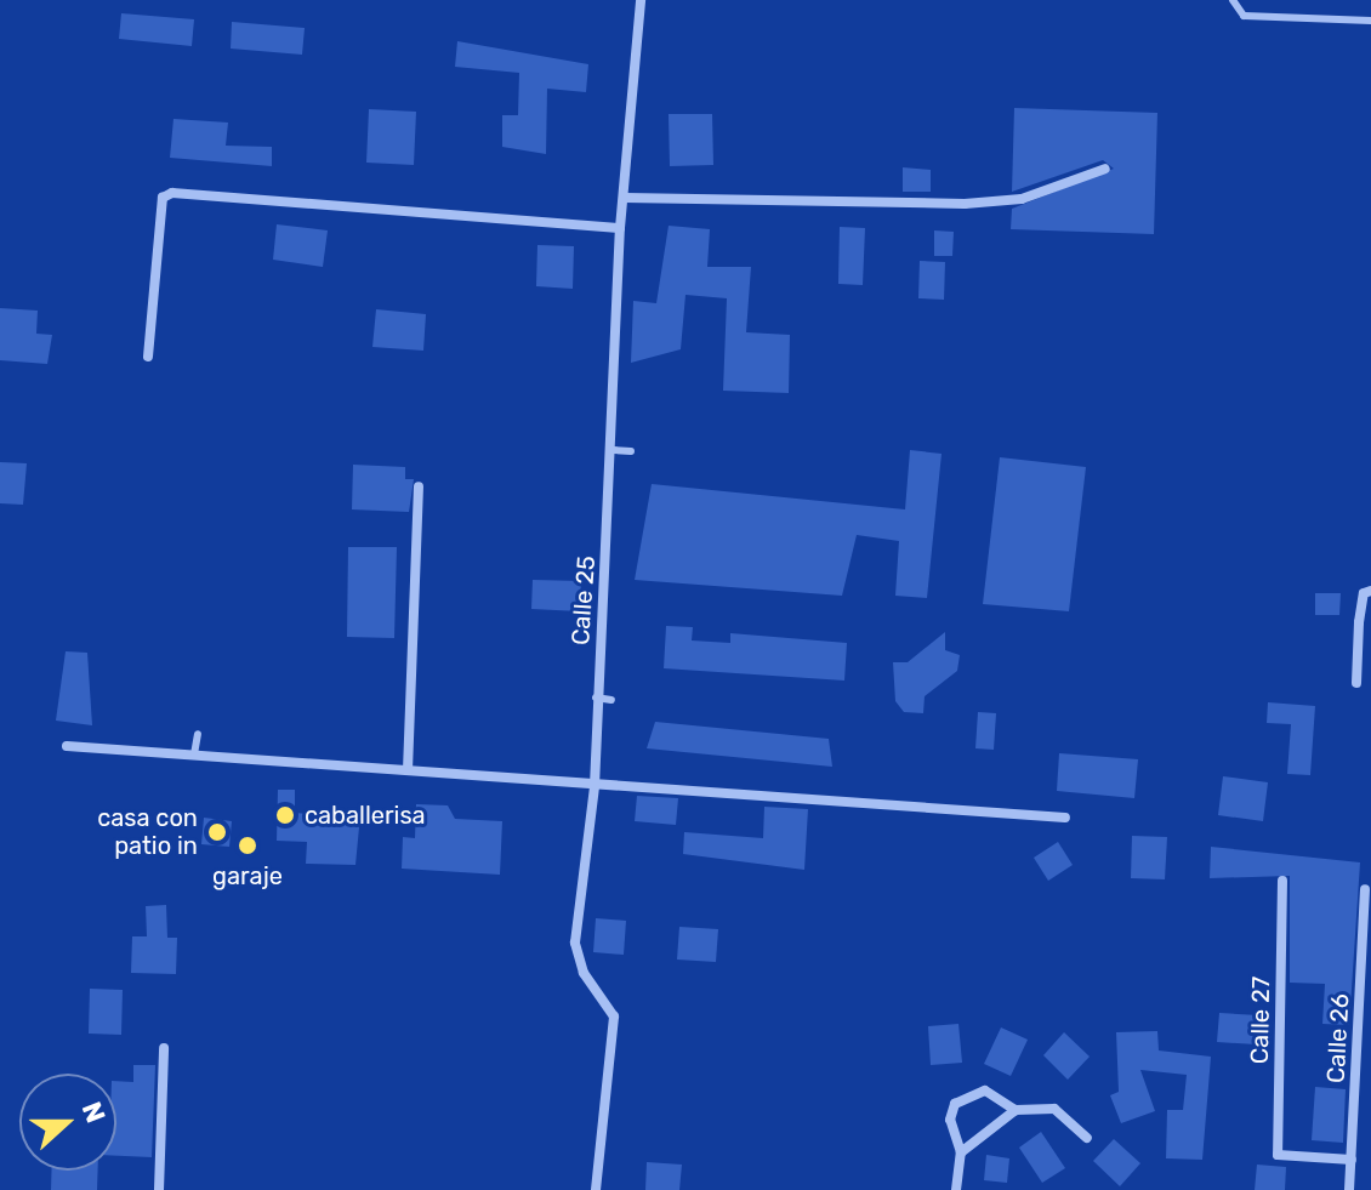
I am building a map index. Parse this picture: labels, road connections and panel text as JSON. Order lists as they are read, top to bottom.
{
  "streets": {
    "street": ["Calle 25", "Calle 27", "Calle 26"]
  },
  "crossings": [
    ["Calle 27", "Calle 26"]
  ],
  "places": ["caballerisa", "casa con patio in", "garaje"],
  "north": "right"
}
